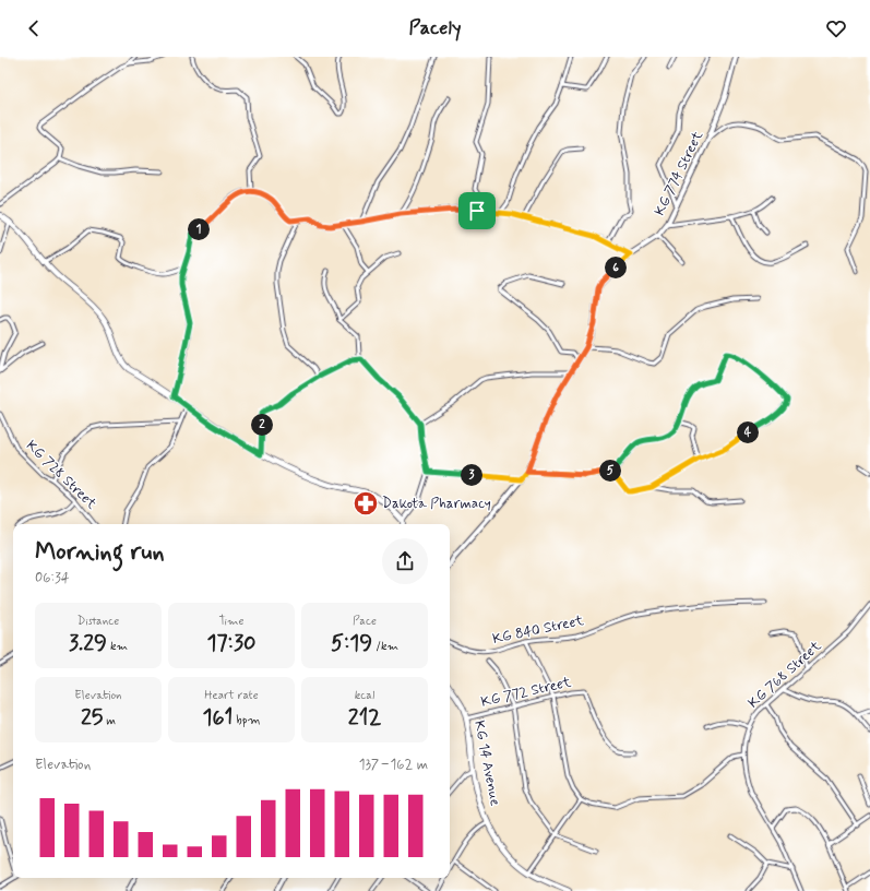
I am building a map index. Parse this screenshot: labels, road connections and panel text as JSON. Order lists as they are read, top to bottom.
{
  "streets": {
    "main road": ["KG 14 Avenue"],
    "street": [
      "KG 774 Street",
      "KG 728 Street",
      "KG 840 Street",
      "KG 768 Street",
      "KG 772 Street"
    ]
  },
  "crossings": [
    ["KG 772 Street", "KG 14 Avenue"]
  ],
  "places": {
    "pharmacy": ["Dakota Pharmacy"]
  },
  "page": {
    "header": "Pacely",
    "pins": [
      "1",
      "6",
      "2",
      "4",
      "5",
      "3"
    ],
    "heading": ["Morning run", "06:34"],
    "stats": [
      ["Distance", "3.29 km"],
      ["Time", "17:30"],
      ["Pace", "5:19 /km"],
      ["Elevation", "25 m"],
      ["Heart rate", "161 bpm"],
      ["kcal", "212"]
    ],
    "chart": ["Elevation", "137–162 m"]
  }
}
